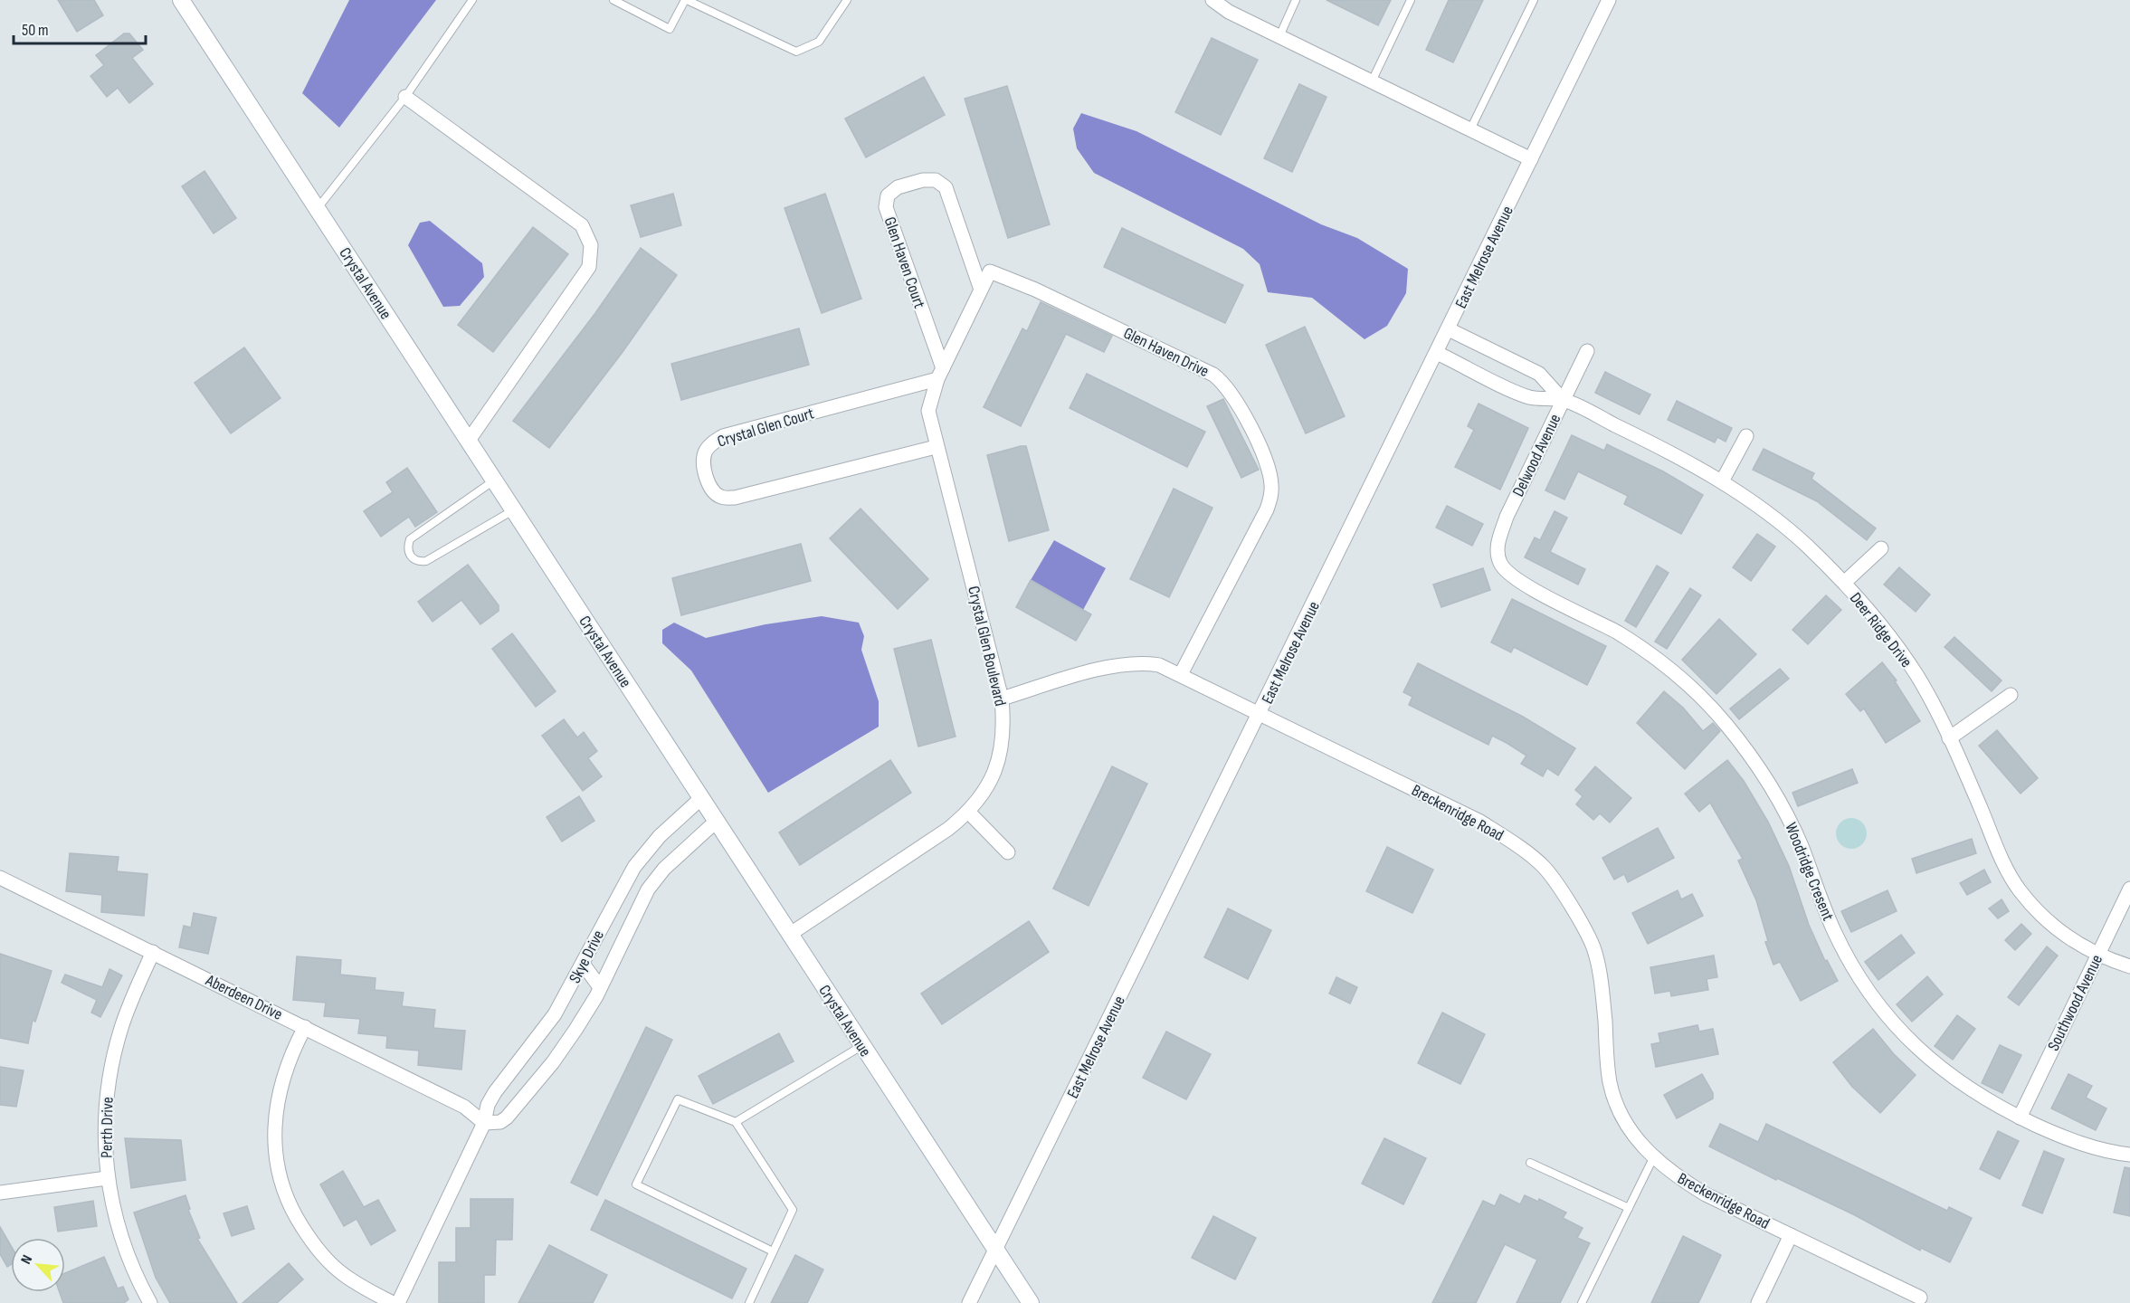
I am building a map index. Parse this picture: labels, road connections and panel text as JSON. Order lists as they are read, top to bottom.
{
  "streets": {
    "street": [
      "East Melrose Avenue",
      "Glen Haven Court",
      "Crystal Avenue",
      "Glen Haven Drive",
      "Crystal Glen Court",
      "Delwood Avenue",
      "Deer Ridge Drive",
      "Crystal Glen Boulevard",
      "Breckenridge Road",
      "Woodridge Cresent",
      "Skye Drive",
      "Aberdeen Drive",
      "Southwood Avenue",
      "Perth Drive"
    ]
  },
  "crossings": [
    ["East Melrose Avenue", "Crystal Avenue"],
    ["East Melrose Avenue", "Deer Ridge Drive"],
    ["East Melrose Avenue", "Breckenridge Road"],
    ["Glen Haven Court", "Crystal Glen Court"],
    ["Glen Haven Court", "Crystal Glen Boulevard"],
    ["Crystal Avenue", "Crystal Glen Boulevard"],
    ["Crystal Avenue", "Skye Drive"],
    ["Glen Haven Drive", "Crystal Glen Boulevard"],
    ["Glen Haven Drive", "Breckenridge Road"],
    ["Crystal Glen Court", "Crystal Glen Boulevard"],
    ["Delwood Avenue", "Deer Ridge Drive"],
    ["Delwood Avenue", "Woodridge Cresent"],
    ["Deer Ridge Drive", "Southwood Avenue"],
    ["Crystal Glen Boulevard", "Breckenridge Road"],
    ["Woodridge Cresent", "Southwood Avenue"],
    ["Skye Drive", "Aberdeen Drive"],
    ["Aberdeen Drive", "Perth Drive"]
  ],
  "scale_bar": "50 m",
  "north": "top left"
}
